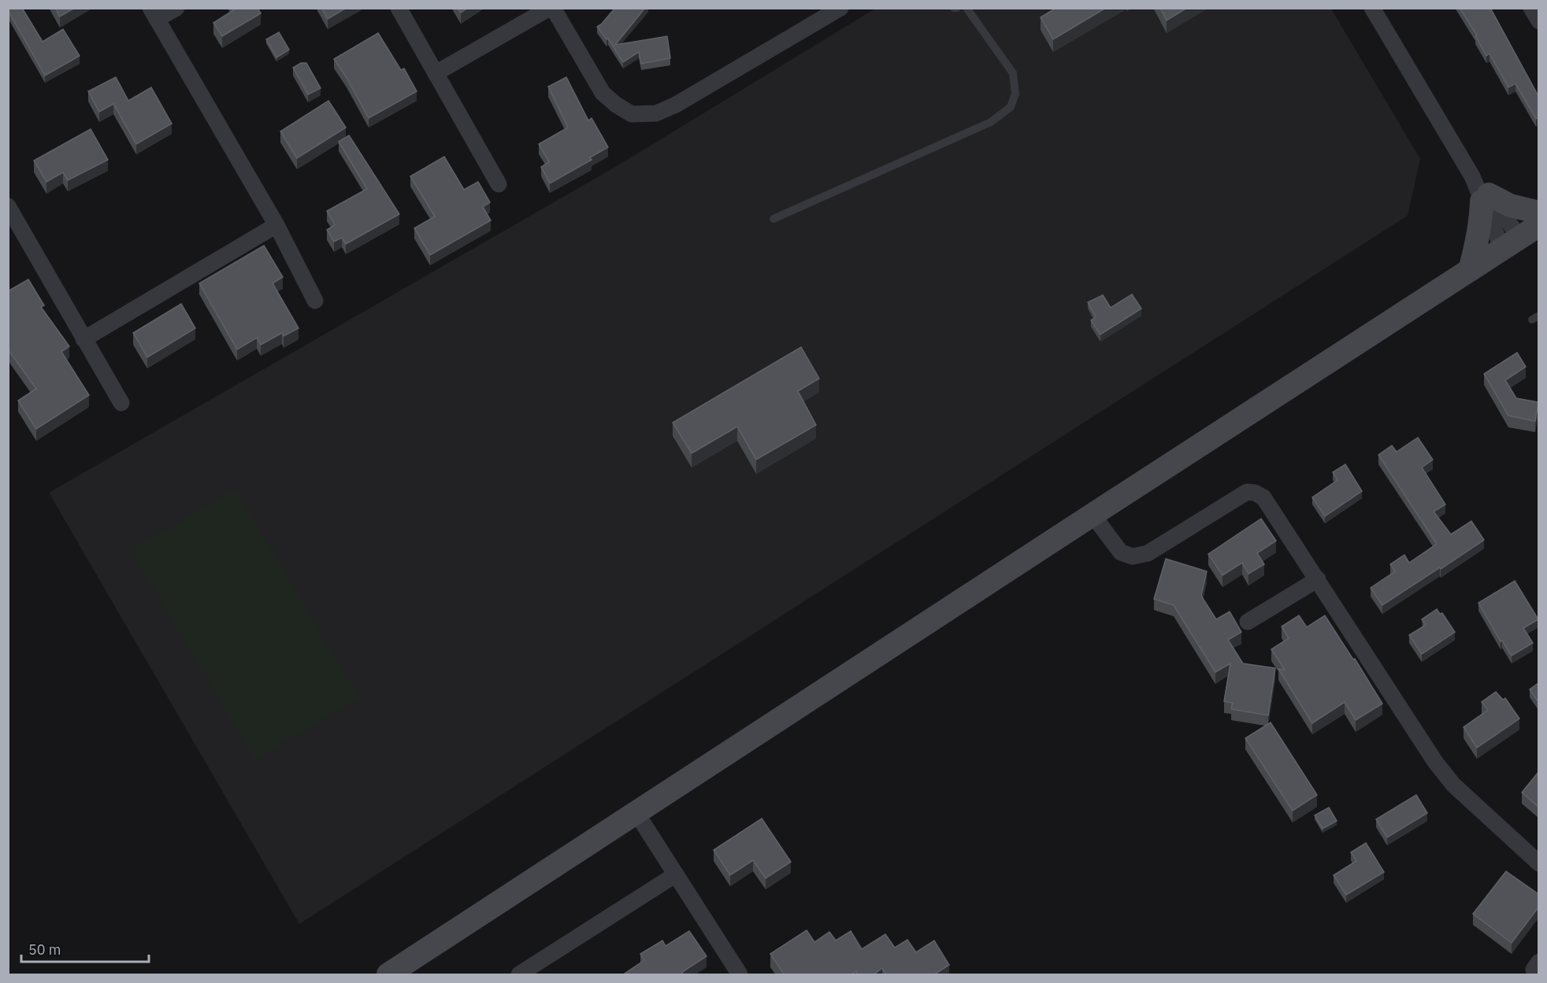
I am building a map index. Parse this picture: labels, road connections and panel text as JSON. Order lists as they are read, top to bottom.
{
  "scale_bar": "50 m"
}
